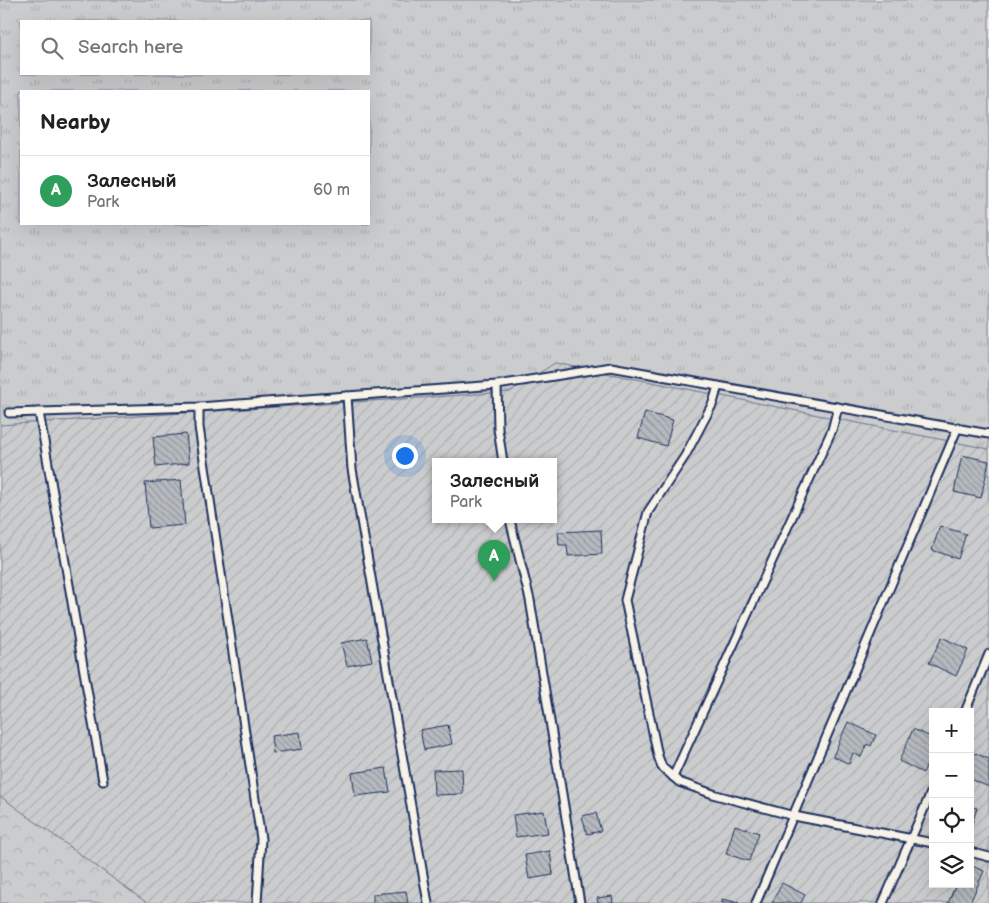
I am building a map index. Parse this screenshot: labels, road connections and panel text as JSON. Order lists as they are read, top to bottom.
{
  "page": {
    "search": "Search here",
    "heading": "Nearby",
    "list": [
      {
        "mark": "A",
        "name": "Залесный",
        "note": "Park",
        "value": "60 m"
      }
    ],
    "popup": ["Залесный", "Park"],
    "pins": "A",
    "map_buttons": ["+", "−"]
  }
}
